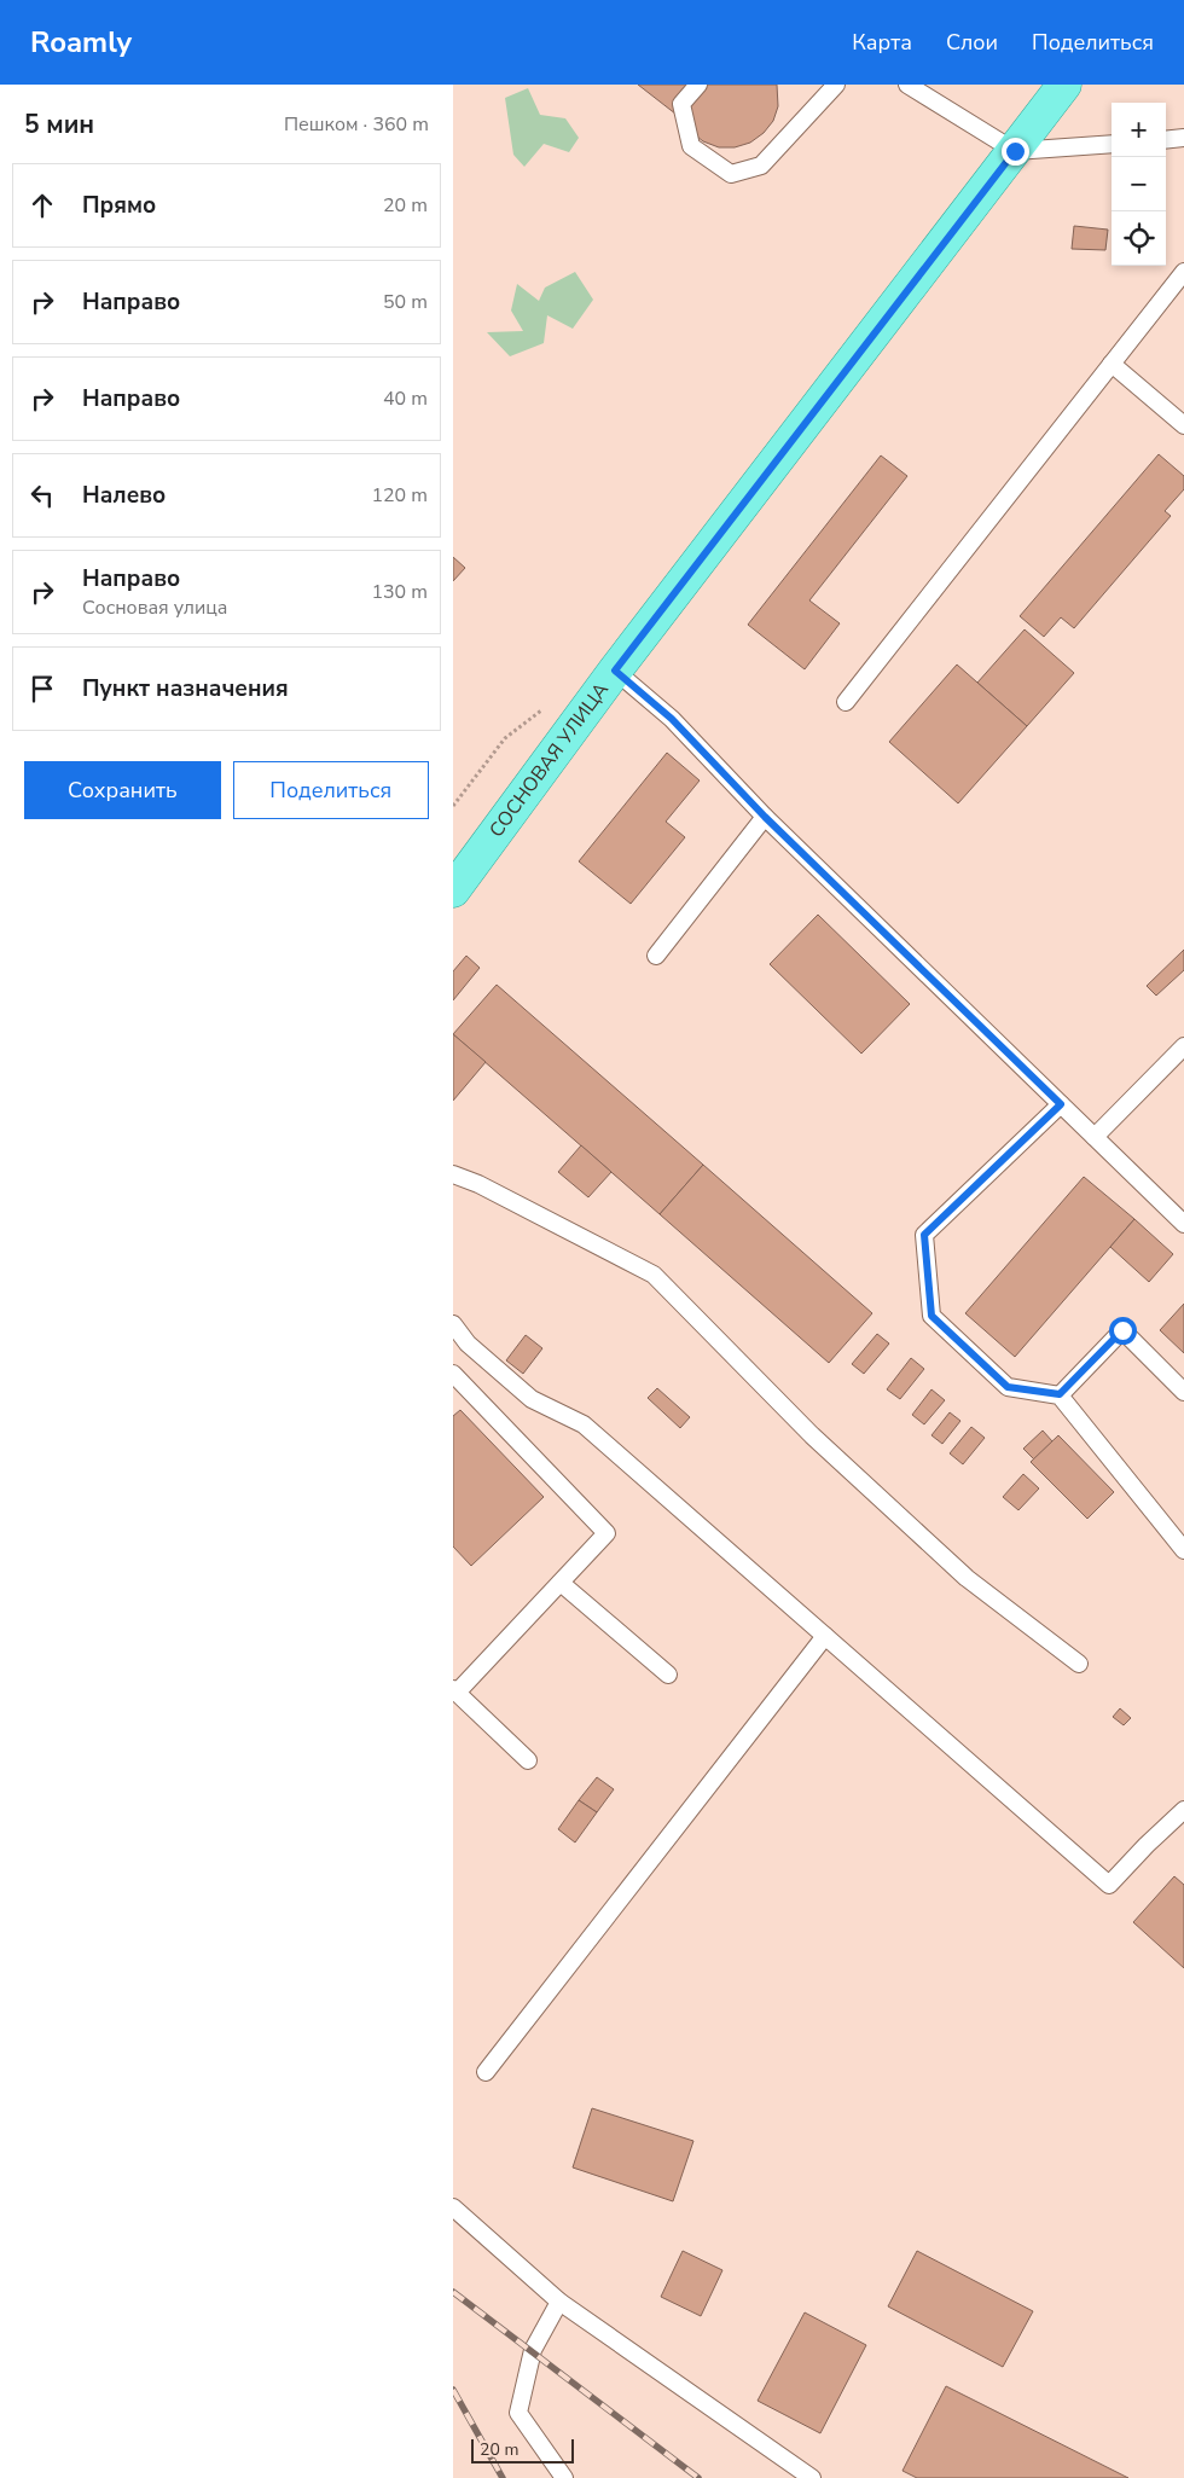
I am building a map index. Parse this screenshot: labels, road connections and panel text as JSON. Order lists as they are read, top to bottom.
{
  "streets": {
    "main road": ["СОСНОВАЯ УЛИЦА"]
  },
  "scale_bar": "20 m",
  "page": {
    "header": "Roamly",
    "nav": ["Карта", "Слои", "Поделиться"],
    "heading": ["5 мин", "Пешком · 360 m"],
    "map_buttons": ["+", "−"],
    "list": [
      ["Прямо", "20 m"],
      ["Направо", "50 m"],
      ["Направо", "40 m"],
      ["Налево", "120 m"],
      ["Направо", "Сосновая улица", "130 m"],
      "Пункт назначения"
    ],
    "buttons": ["Сохранить", "Поделиться"],
    "scale": "20 m"
  }
}
